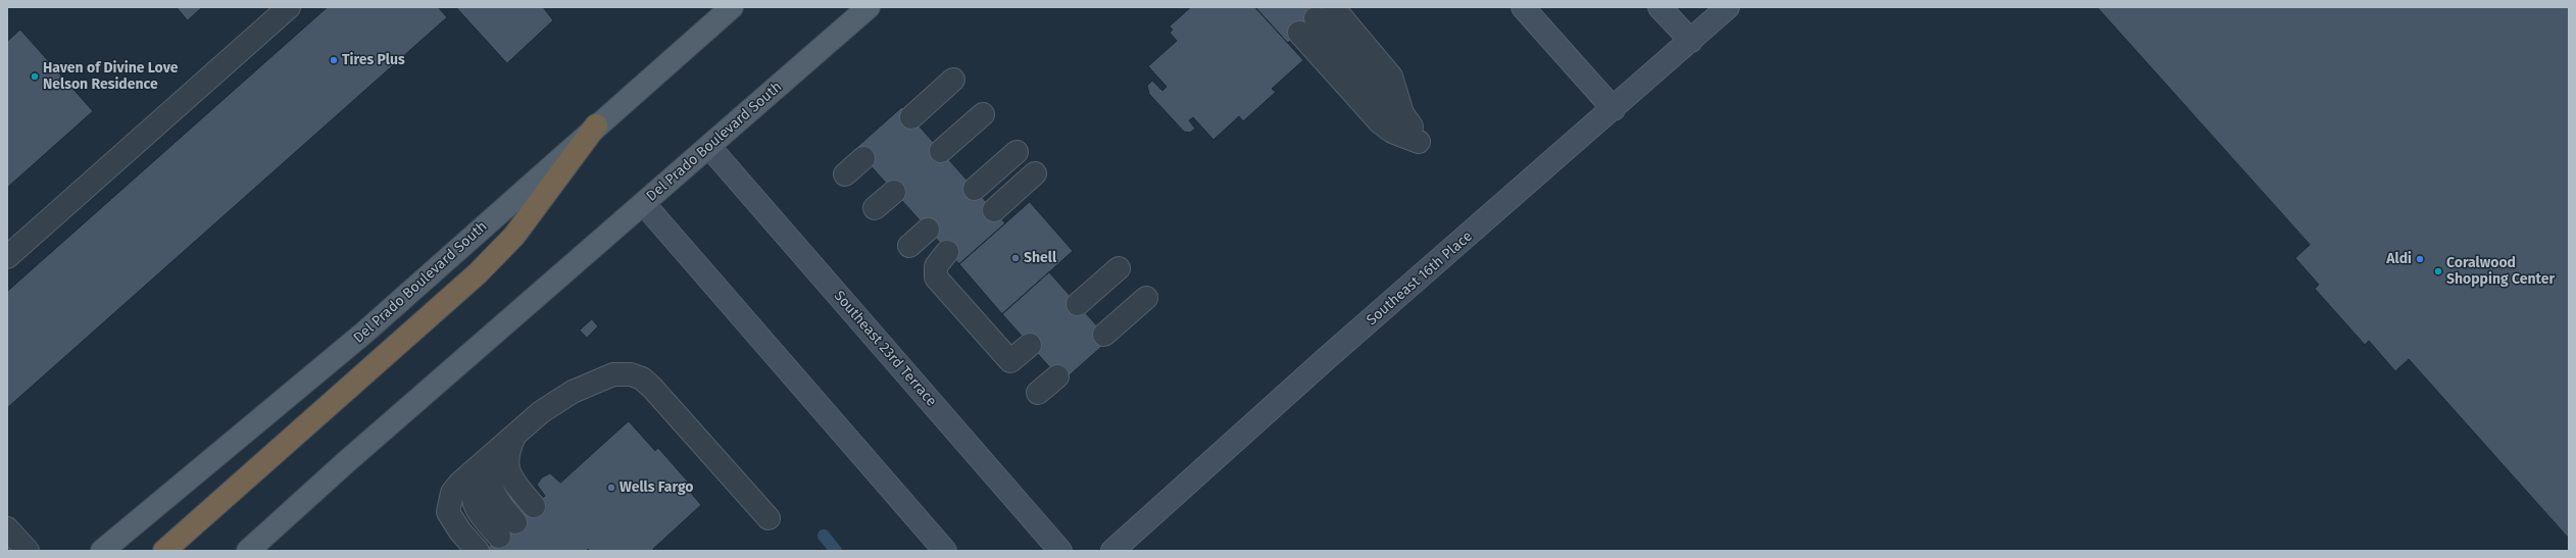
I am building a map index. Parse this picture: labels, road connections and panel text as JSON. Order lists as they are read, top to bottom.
{
  "streets": {
    "main road": ["Del Prado Boulevard South"],
    "street": ["Southeast 16th Place", "Southeast 23rd Terrace"]
  },
  "crossings": [
    ["Del Prado Boulevard South", "Southeast 23rd Terrace"]
  ],
  "places": [
    "Tires Plus",
    "Haven of Divine Love Nelson Residence",
    "Shell",
    "Aldi",
    "Coralwood Shopping Center",
    "Wells Fargo"
  ]
}
